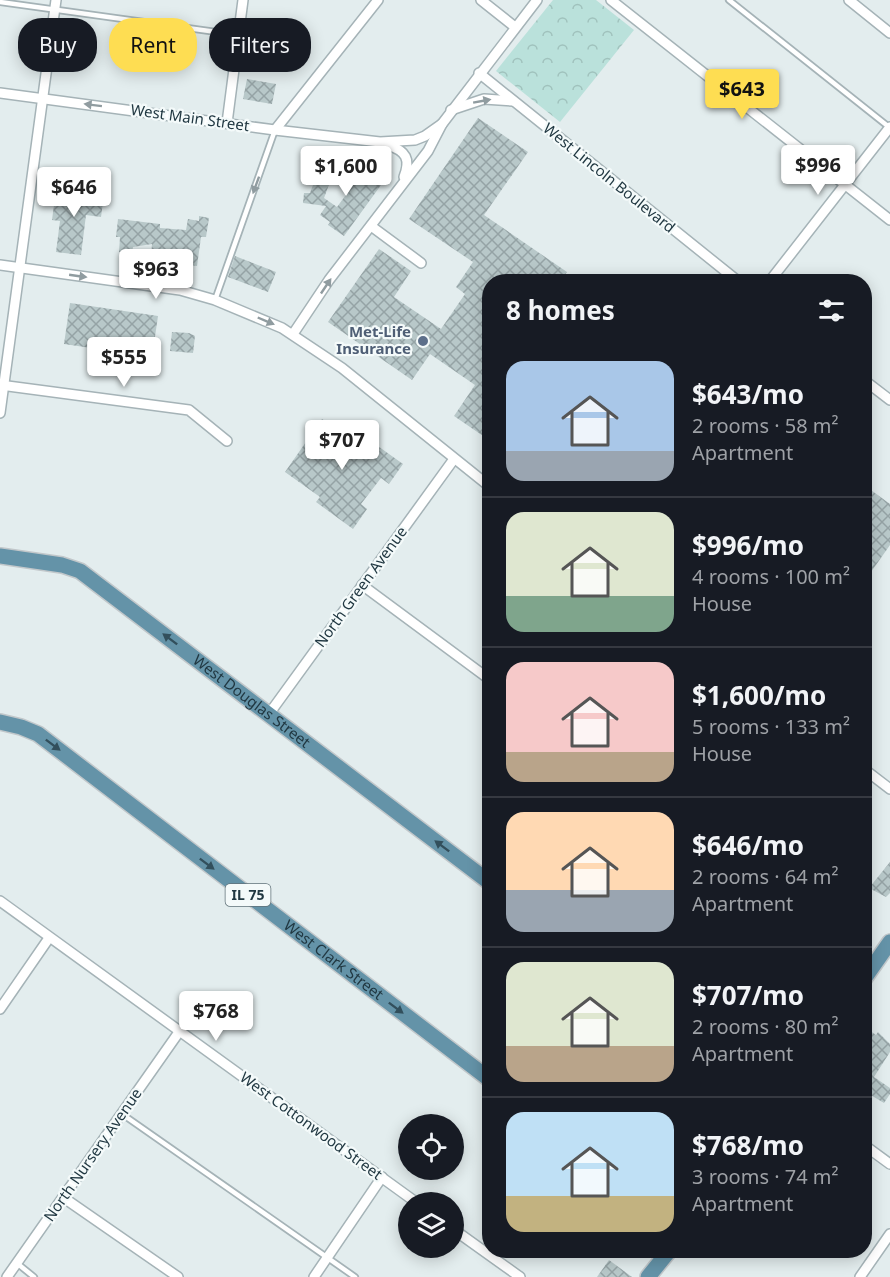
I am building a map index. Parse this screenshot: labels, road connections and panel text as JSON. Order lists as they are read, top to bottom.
{
  "streets": {
    "main road": ["West Douglas Street", "IL 75", "West Clark Street"],
    "street": [
      "West Main Street",
      "West Lincoln Boulevard",
      "North Green Avenue",
      "West Cottonwood Street",
      "North Nursery Avenue"
    ]
  },
  "crossings": [
    ["North Green Avenue", "West Douglas Street"],
    ["West Cottonwood Street", "North Nursery Avenue"]
  ],
  "one_way": ["West Main Street", "West Douglas Street", "West Clark Street"],
  "places": ["Met-Life Insurance"],
  "page": {
    "chip": ["Buy", "Rent", "Filters"],
    "price": [
      "$643",
      "$996",
      "$1,600",
      "$646",
      "$963",
      "$555",
      "$707",
      "$768"
    ],
    "heading": "8 homes",
    "list": [
      {
        "name": "$643/mo",
        "note": "2 rooms · 58 m² · Apartment"
      },
      {
        "name": "$996/mo",
        "note": "4 rooms · 100 m² · House"
      },
      {
        "name": "$1,600/mo",
        "note": "5 rooms · 133 m² · House"
      },
      {
        "name": "$646/mo",
        "note": "2 rooms · 64 m² · Apartment"
      },
      {
        "name": "$707/mo",
        "note": "2 rooms · 80 m² · Apartment"
      },
      {
        "name": "$768/mo",
        "note": "3 rooms · 74 m² · Apartment"
      }
    ]
  }
}
